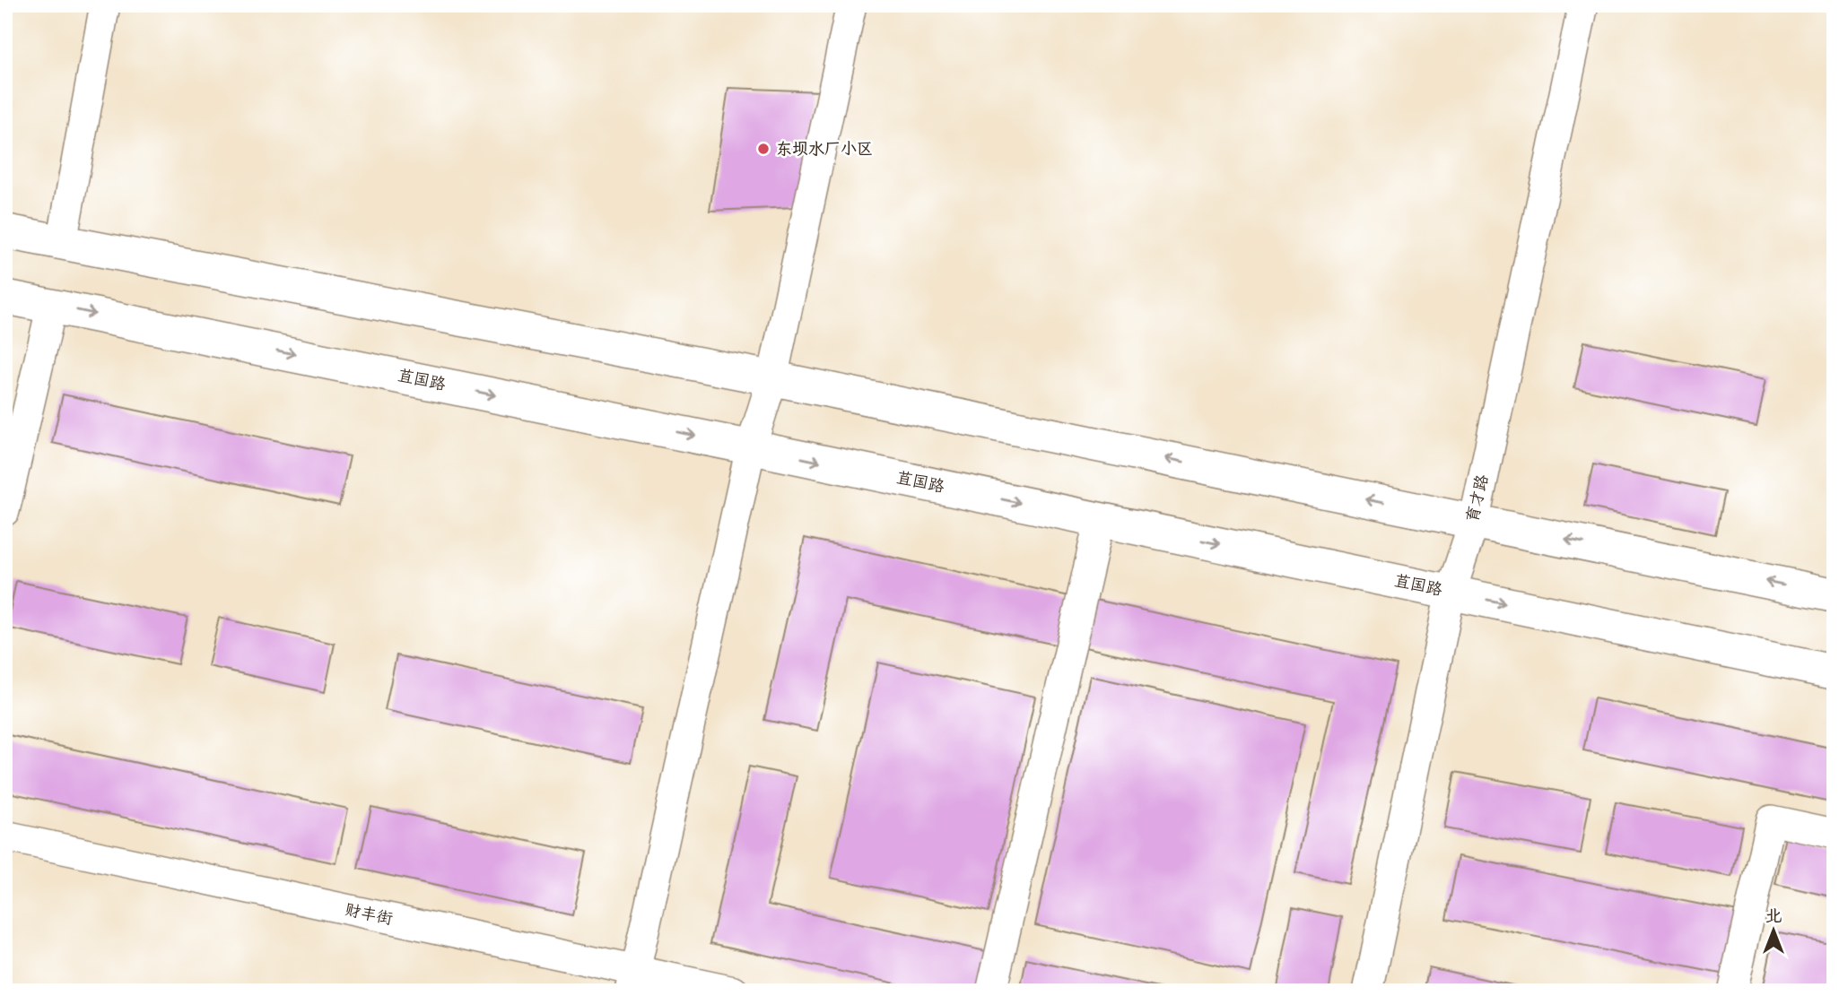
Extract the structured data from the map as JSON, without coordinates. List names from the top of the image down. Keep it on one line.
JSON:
{"streets":{"main road":["苴国路"],"street":["育才路","财丰街"]},"crossings":[["苴国路","育才路"]],"places":["东坝水厂小区"],"north":"top"}
